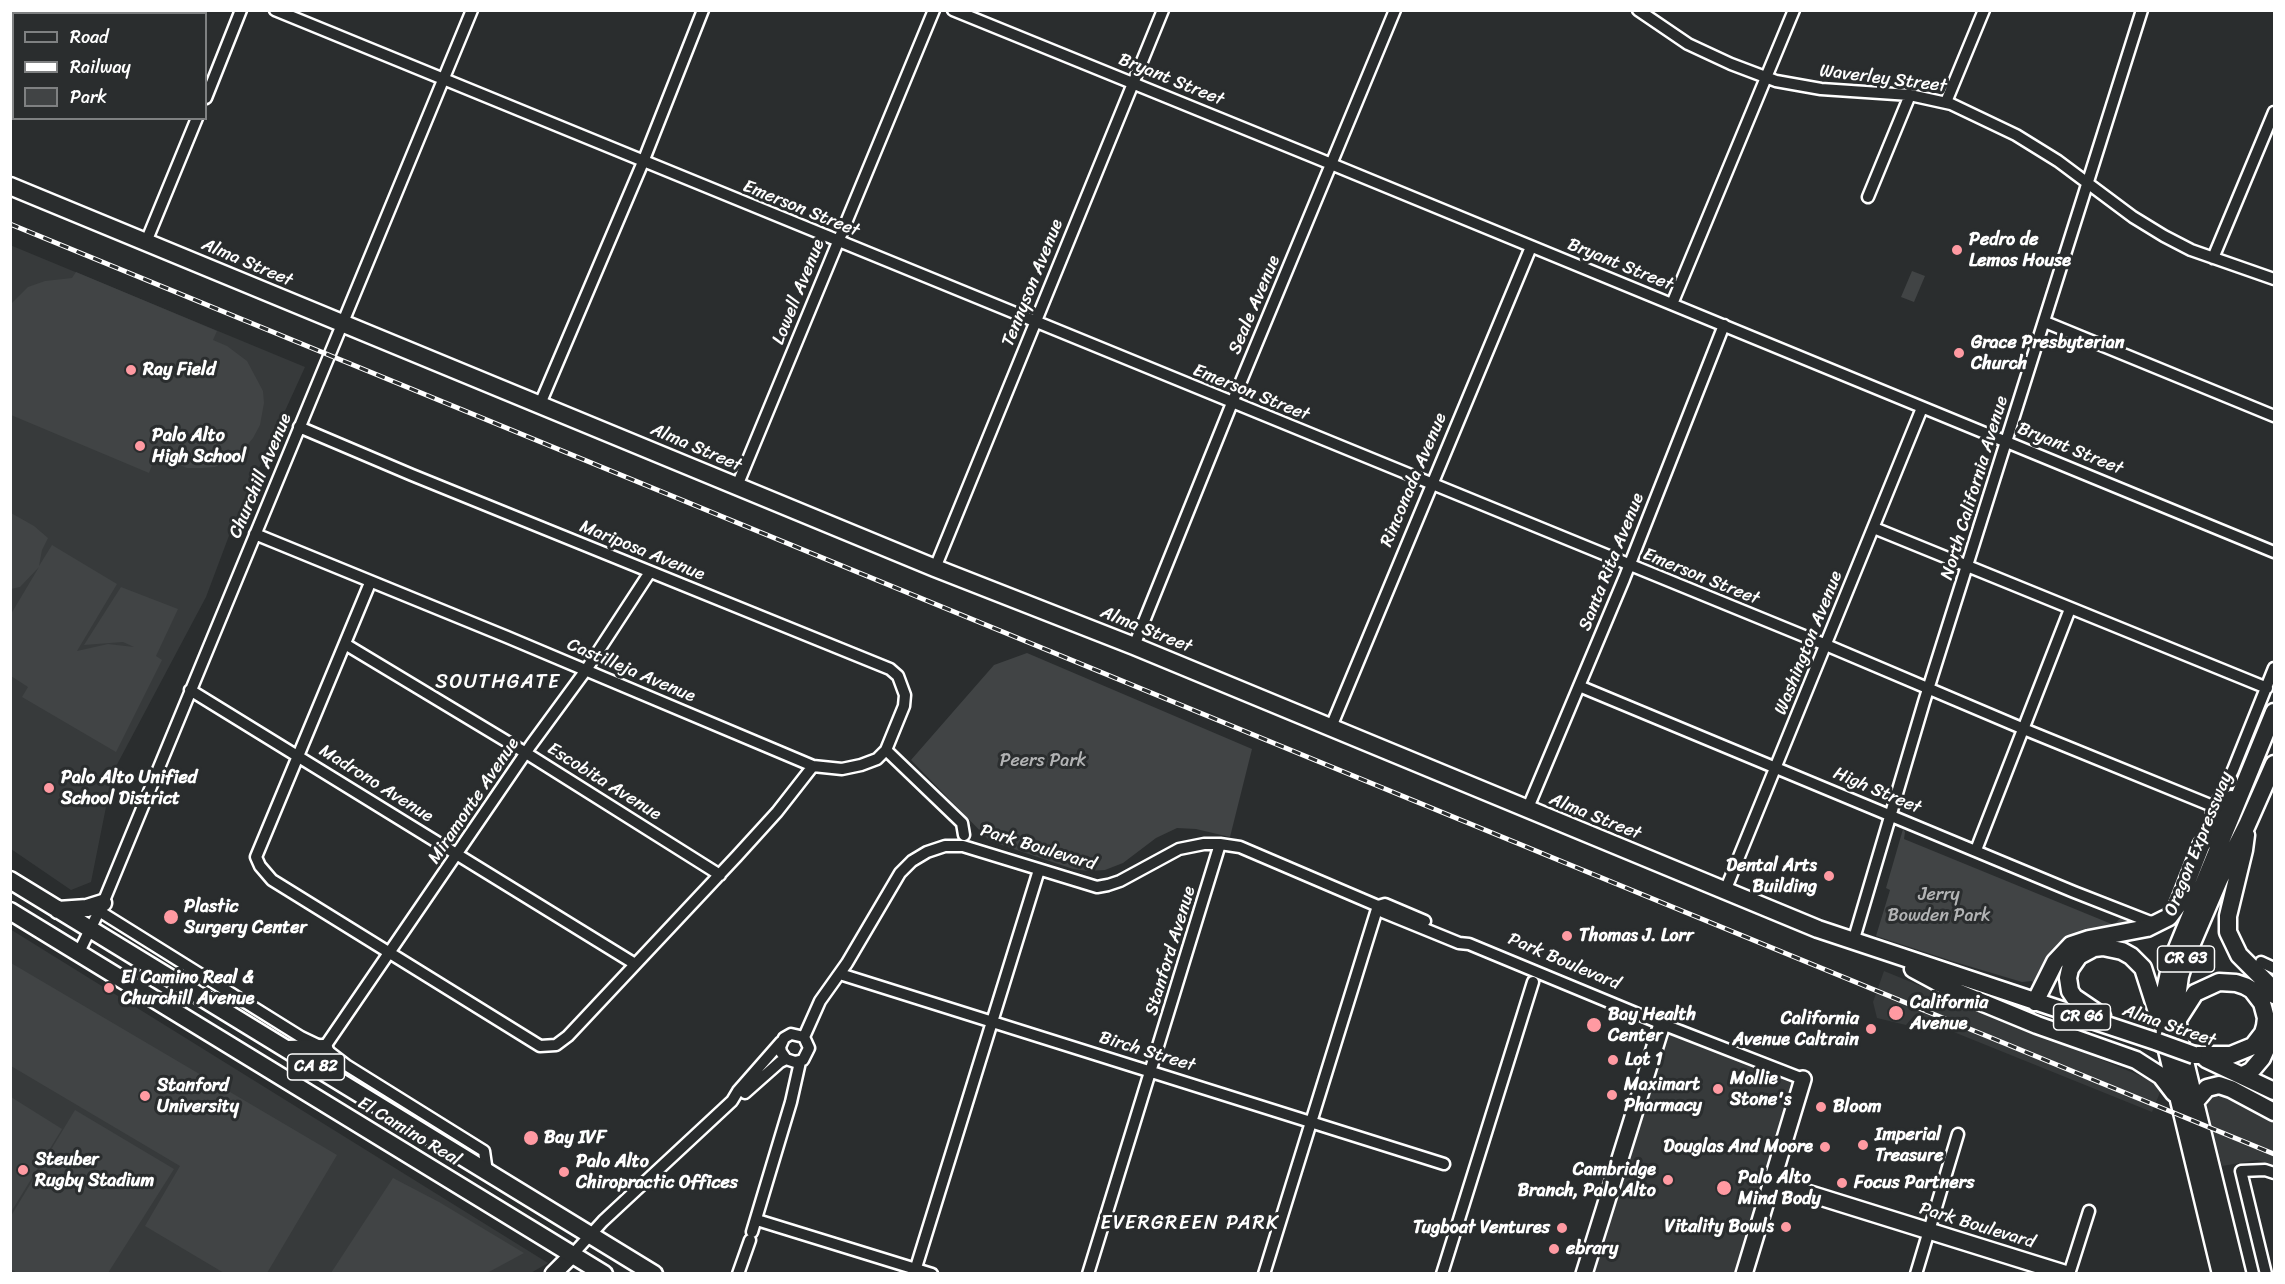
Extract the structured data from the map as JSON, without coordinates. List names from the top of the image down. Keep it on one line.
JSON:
{"streets":{"main road":["Alma Street","Oregon Expressway","CR G3","CR G6","CA 82","El Camino Real"],"street":["Waverley Street","Bryant Street","Emerson Street","Tennyson Avenue","Lowell Avenue","Seale Avenue","Churchill Avenue","Rinconada Avenue","North California Avenue","Mariposa Avenue","Santa Rita Avenue","Washington Avenue","Castilleja Avenue","Escobita Avenue","Madrono Avenue","High Street","Miramonte Avenue","Park Boulevard","Stanford Avenue","Birch Street"]},"crossings":[["Waverley Street","North California Avenue"],["Bryant Street","Tennyson Avenue"],["Bryant Street","Seale Avenue"],["Bryant Street","Rinconada Avenue"],["Bryant Street","North California Avenue"],["Bryant Street","Santa Rita Avenue"],["Bryant Street","Washington Avenue"],["Emerson Street","Tennyson Avenue"],["Emerson Street","Lowell Avenue"],["Emerson Street","Seale Avenue"],["Emerson Street","Churchill Avenue"],["Emerson Street","Rinconada Avenue"],["Emerson Street","North California Avenue"],["Emerson Street","Santa Rita Avenue"],["Emerson Street","Washington Avenue"],["Alma Street","Tennyson Avenue"],["Alma Street","Lowell Avenue"],["Alma Street","Seale Avenue"],["Alma Street","Churchill Avenue"],["Alma Street","Rinconada Avenue"],["Alma Street","North California Avenue"],["Alma Street","Santa Rita Avenue"],["Alma Street","Washington Avenue"],["Alma Street","Oregon Expressway"],["Churchill Avenue","Mariposa Avenue"],["Churchill Avenue","Castilleja Avenue"],["Churchill Avenue","Madrono Avenue"],["Churchill Avenue","El Camino Real"],["North California Avenue","High Street"],["Mariposa Avenue","Castilleja Avenue"],["Mariposa Avenue","Miramonte Avenue"],["Santa Rita Avenue","High Street"],["Washington Avenue","High Street"],["Castilleja Avenue","Miramonte Avenue"],["Escobita Avenue","Miramonte Avenue"],["Madrono Avenue","Miramonte Avenue"],["Park Boulevard","Stanford Avenue"],["Park Boulevard","Birch Street"],["Stanford Avenue","Birch Street"],["CA 82","El Camino Real"]],"districts":["SOUTHGATE","EVERGREEN PARK"],"parks":["Peers Park","Jerry Bowden Park"],"places":["Pedro de Lemos House","Grace Presbyterian Church","Ray Field","Palo Alto High School","Palo Alto Unified School District","Dental Arts Building","Plastic Surgery Center","Thomas J. Lorr","El Camino Real & Churchill Avenue","California Avenue","Bay Health Center","California Avenue Caltrain","Lot 1","Mollie Stone's","Maximart Pharmacy","Stanford University","Bloom","Bay IVF","Imperial Treasure","Douglas And Moore","Steuber Rugby Stadium","Palo Alto Chiropractic Offices","Cambridge Branch, Palo Alto","Focus Partners","Palo Alto Mind Body","Vitality Bowls","Tugboat Ventures","ebrary"],"legend":["Road","Railway","Park"]}
